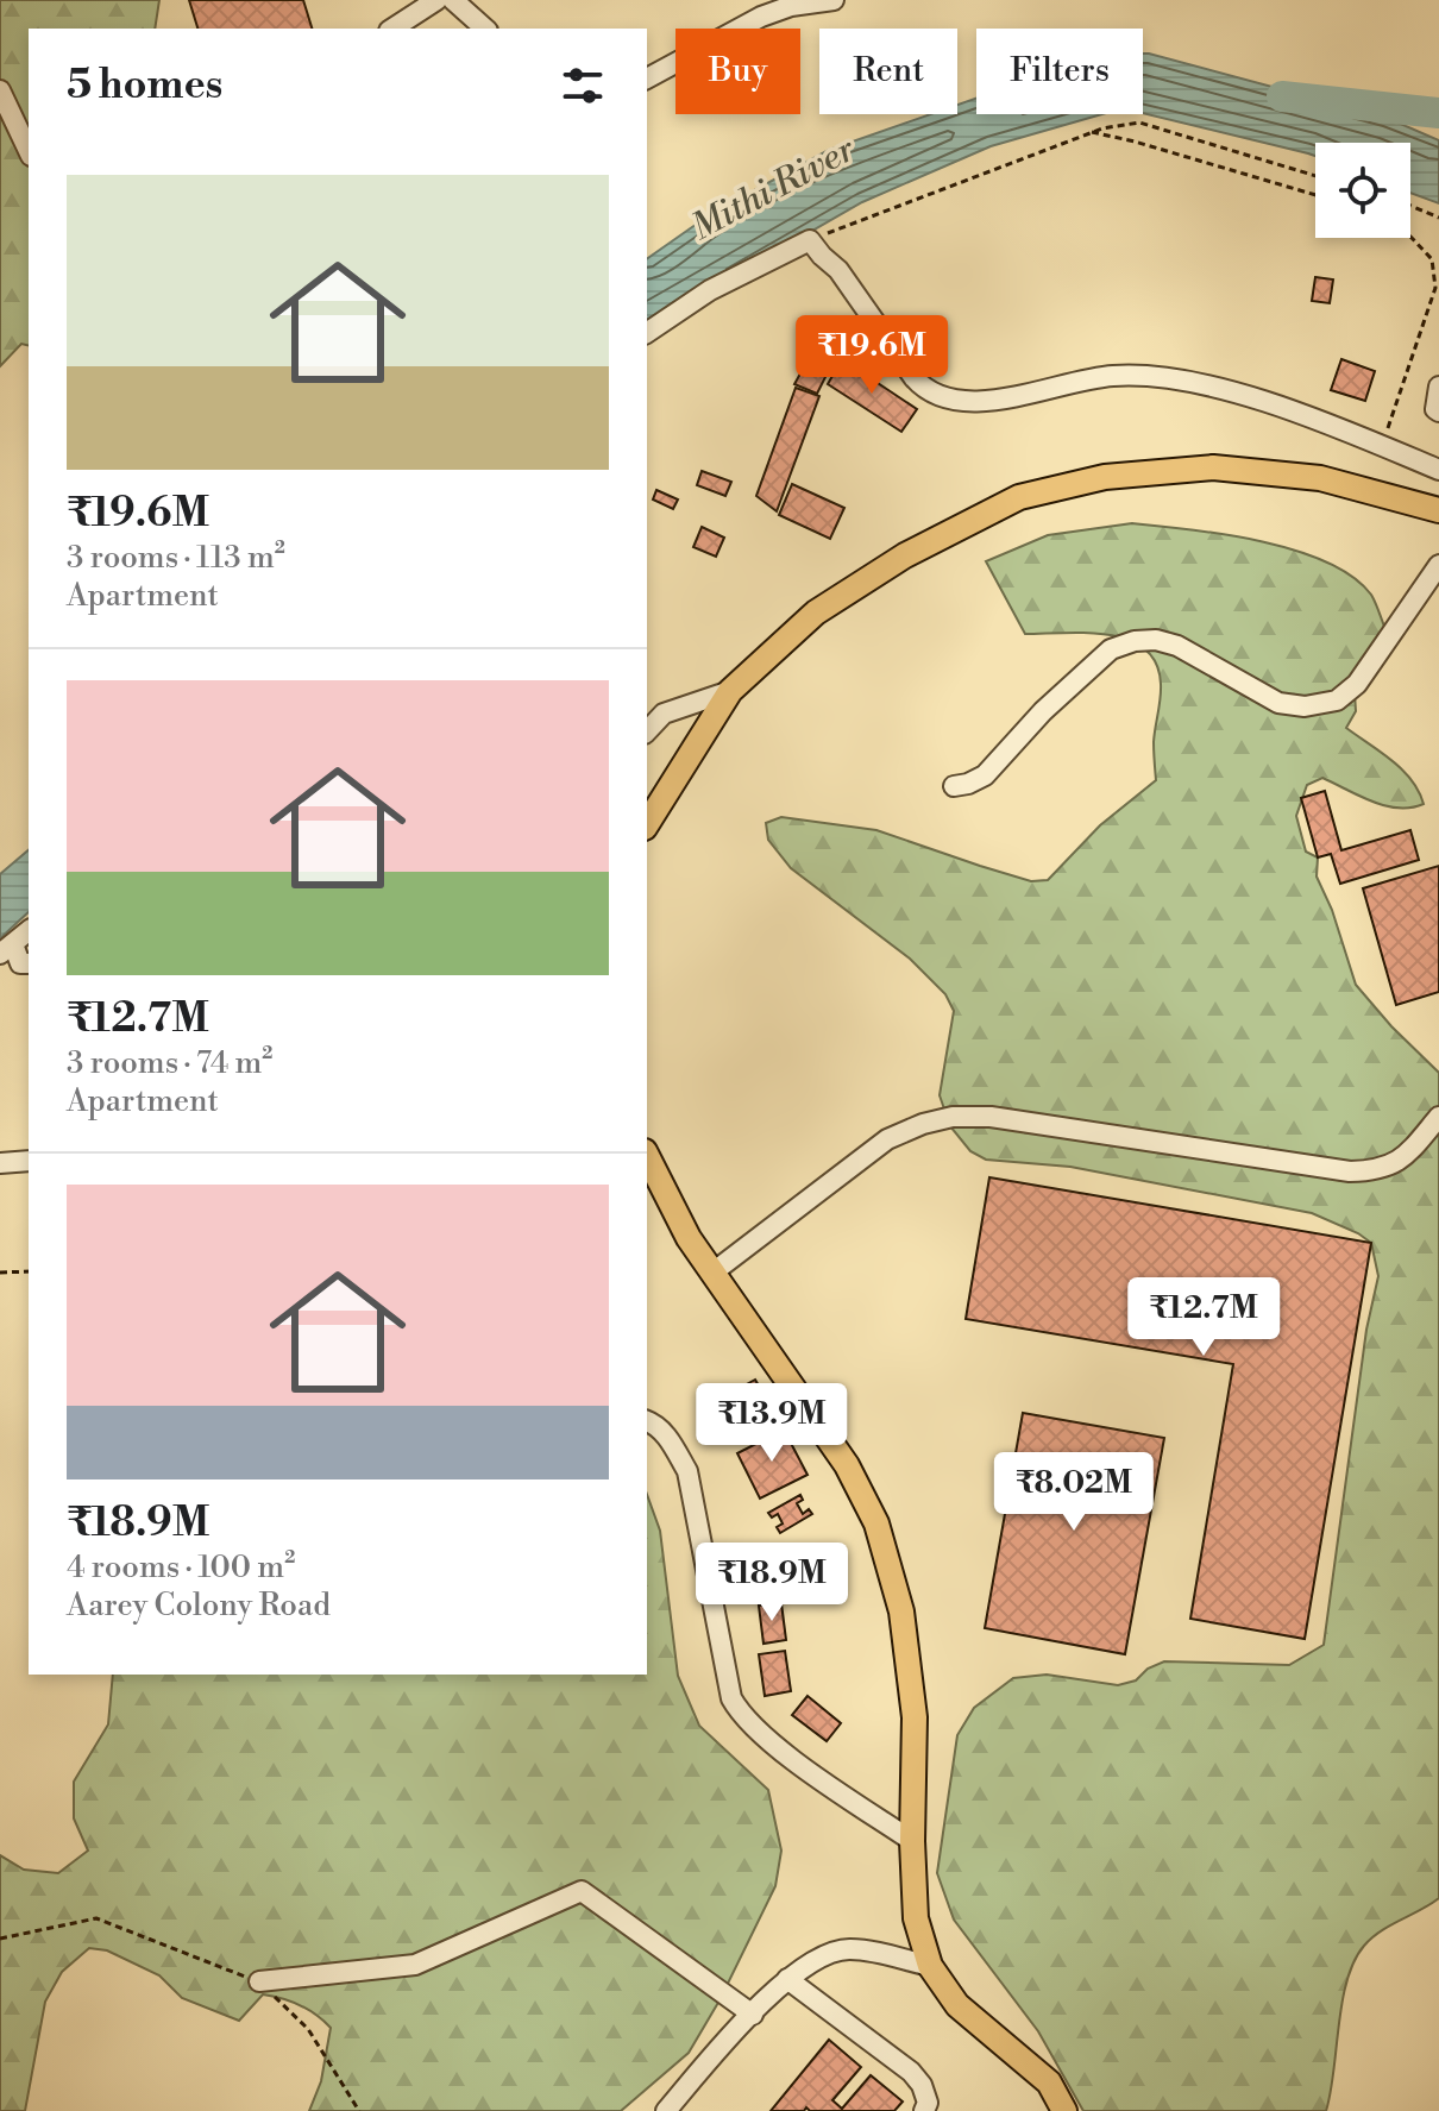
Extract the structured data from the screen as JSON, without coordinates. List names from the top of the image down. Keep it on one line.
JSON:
{"water":["Mithi River"],"page":{"chip":["Buy","Rent","Filters"],"heading":"5 homes","list":[{"name":"₹19.6M","note":"3 rooms · 113 m² · Apartment"},{"name":"₹12.7M","note":"3 rooms · 74 m² · Apartment"},{"name":"₹18.9M","note":"4 rooms · 100 m² · Aarey Colony Road"}],"price":["₹19.6M","₹12.7M","₹13.9M","₹8.02M","₹18.9M"]}}
